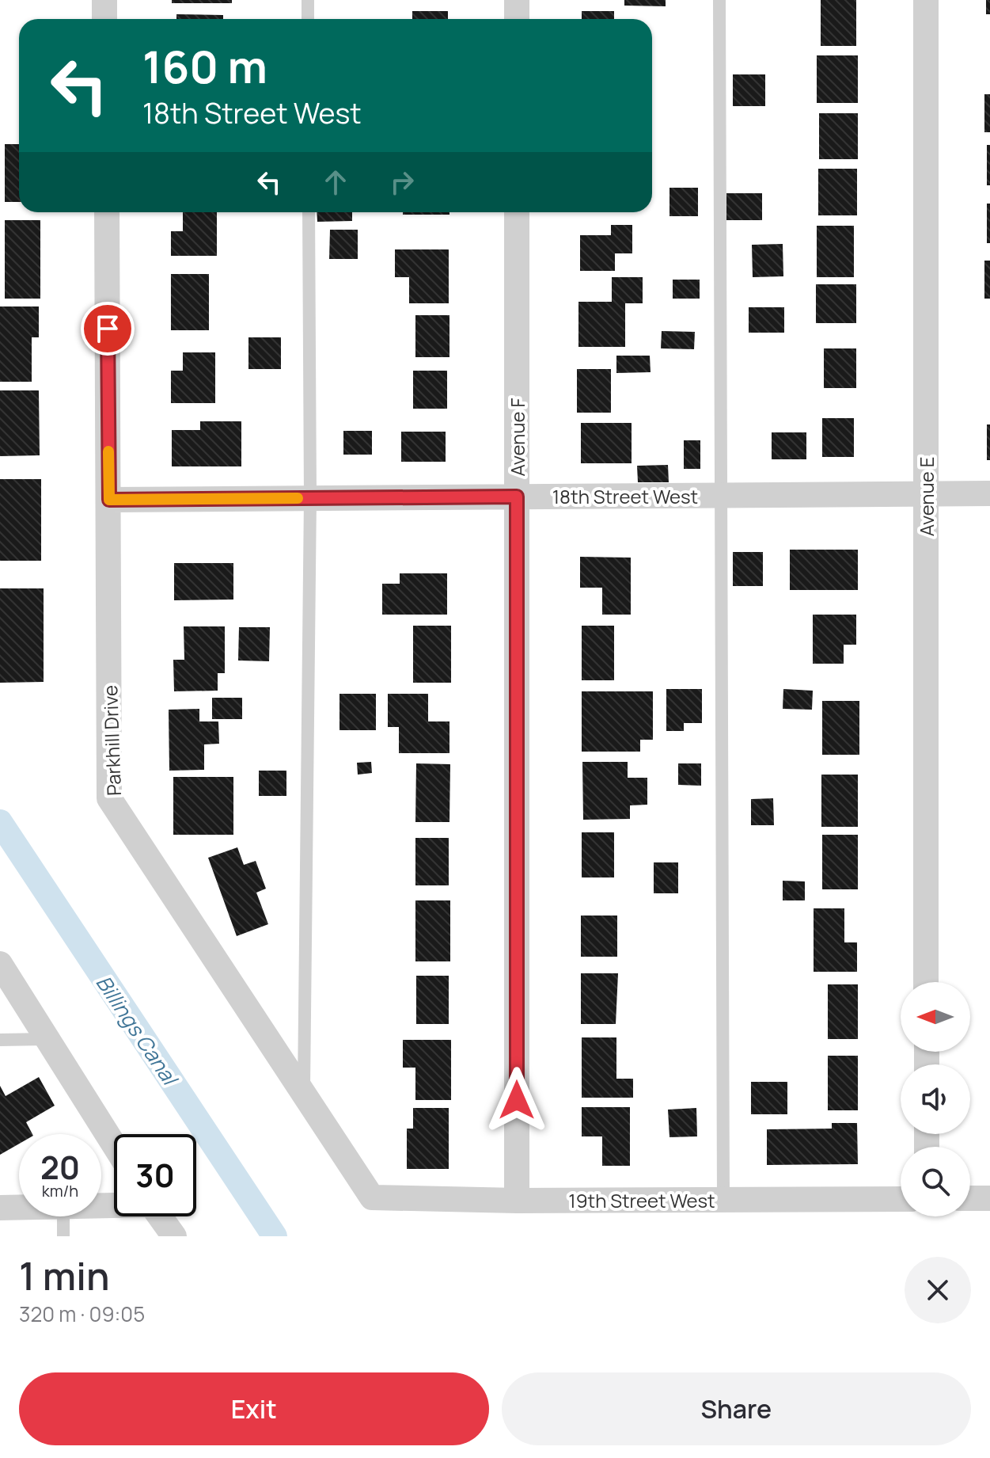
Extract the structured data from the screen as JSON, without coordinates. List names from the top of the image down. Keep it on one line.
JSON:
{"streets":{"street":["Avenue F","18th Street West","Avenue E","Parkhill Drive","19th Street West"]},"crossings":[["Avenue F","18th Street West"],["Avenue F","19th Street West"],["18th Street West","Avenue E"],["18th Street West","Parkhill Drive"],["Parkhill Drive","19th Street West"]],"water":["Billings Canal"],"north":"left","page":{"turn":["160 m","18th Street West"],"speed":"20 km/h","limit":"30","heading":["1 min","320 m · 09:05"],"buttons":["Exit","Share"]}}
